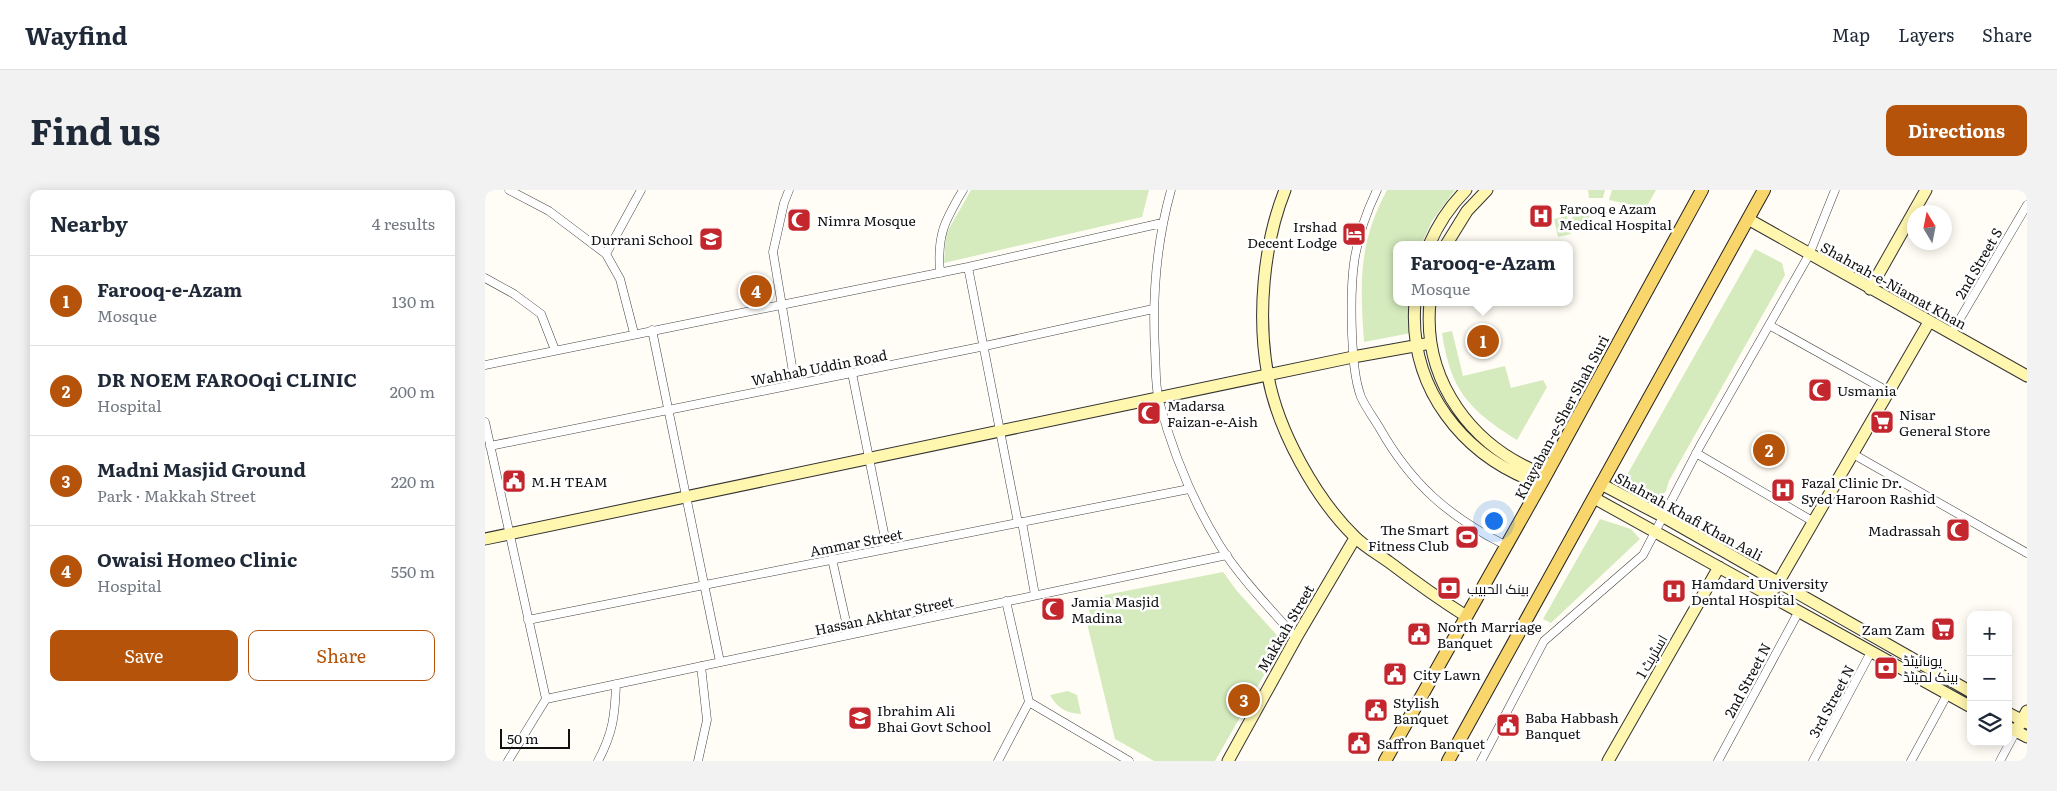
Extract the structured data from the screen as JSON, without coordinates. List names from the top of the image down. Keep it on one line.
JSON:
{"streets":{"main road":["Khayaban-e-Sher Shah Suri"],"street":["2nd Street S","Shahrah-e-Niamat Khan","Wahhab Uddin Road","Shahrah Khafi Khan Aali","Ammar Street","Hassan Akhtar Street","Makkah Street","اسٹریٹ 1","2nd Street N","3rd Street N"]},"crossings":[["2nd Street S","Shahrah-e-Niamat Khan"]],"places":{"hospital":["Farooq e Azam Medical Hospital","Fazal Clinic Dr. Syed Haroon Rashid","Hamdard University Dental Hospital"],"mosque":["Nimra Mosque","Usmania","Madarsa Faizan-e-Aish","Madrassah","Jamia Masjid Madina"],"hotel":["Irshad Decent Lodge"],"school or university":["Durrani School","Ibrahim Ali Bhai Govt School"],"supermarket":["Nisar General Store","Zam Zam"],"public building":["M.H TEAM","North Marriage Banquet","City Lawn","Stylish Banquet","Baba Habbash Banquet","Saffron Banquet"],"sports":["The Smart Fitness Club"],"bank":["بينک الحبيب","یونائیٹڈ بینک لمیٹڈ"]},"scale_bar":"50 m","north":"top","page":{"header":"Wayfind","nav":["Map","Layers","Share"],"title":"Find us","buttons":["Directions",["Save","Share"]],"heading":["Nearby","4 results"],"popup":["Farooq-e-Azam","Mosque"],"list":[{"mark":"1","name":"Farooq-e-Azam","note":"Mosque","value":"130 m"},{"mark":"2","name":"DR NOEM FAROOqi CLINIC","note":"Hospital","value":"200 m"},{"mark":"3","name":"Madni Masjid Ground","note":"Park · Makkah Street","value":"220 m"},{"mark":"4","name":"Owaisi Homeo Clinic","note":"Hospital","value":"550 m"}],"pins":["4","1","2","3"],"map_buttons":["+","−"],"scale":"50 m"}}
